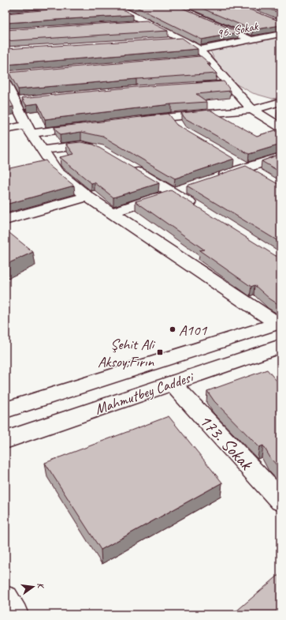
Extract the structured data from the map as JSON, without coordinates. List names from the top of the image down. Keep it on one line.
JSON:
{"streets":{"street":["96. Sokak","Mahmutbey Caddesi","173. Sokak"]},"crossings":[["Mahmutbey Caddesi","173. Sokak"]],"places":{"other":["A101"],"transit":["Şehit Ali Aksoy;Fırın"]},"north":"right"}
